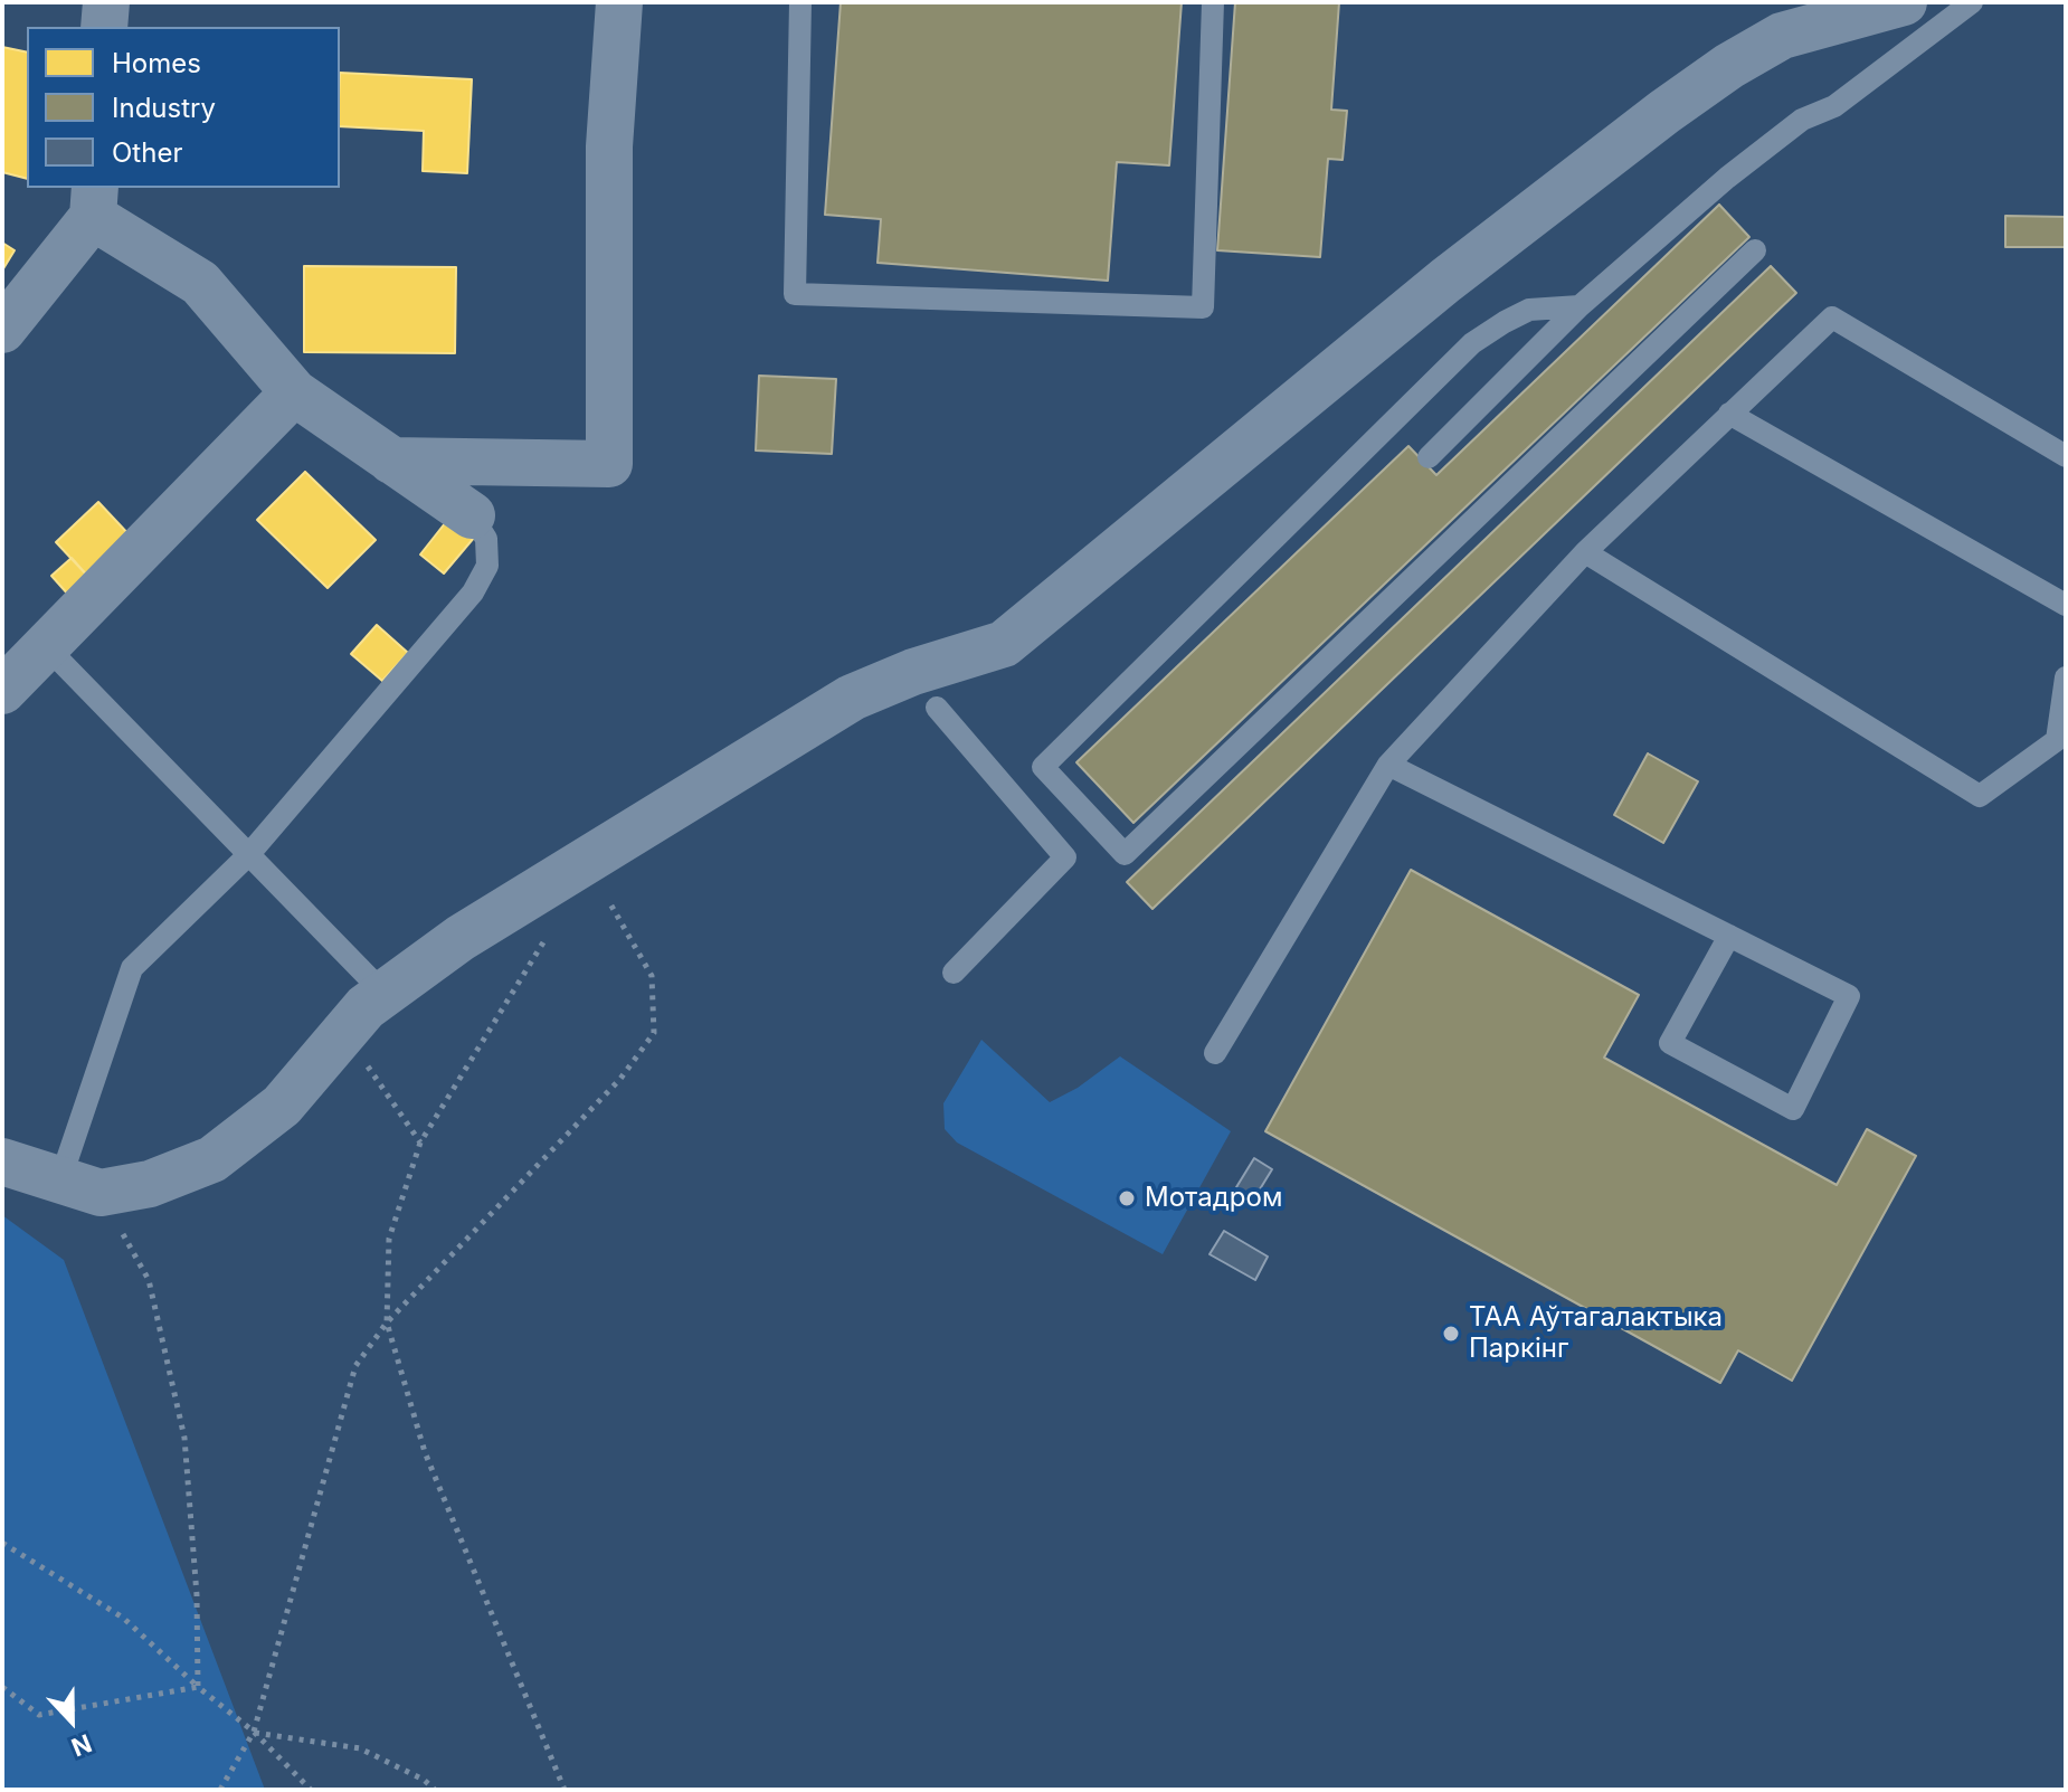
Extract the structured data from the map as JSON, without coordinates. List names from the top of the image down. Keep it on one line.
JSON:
{"places":["Мотадром","ТАА Аўтагалактыка Паркінг"],"legend":["Homes","Industry","Other"],"north":"bottom"}
